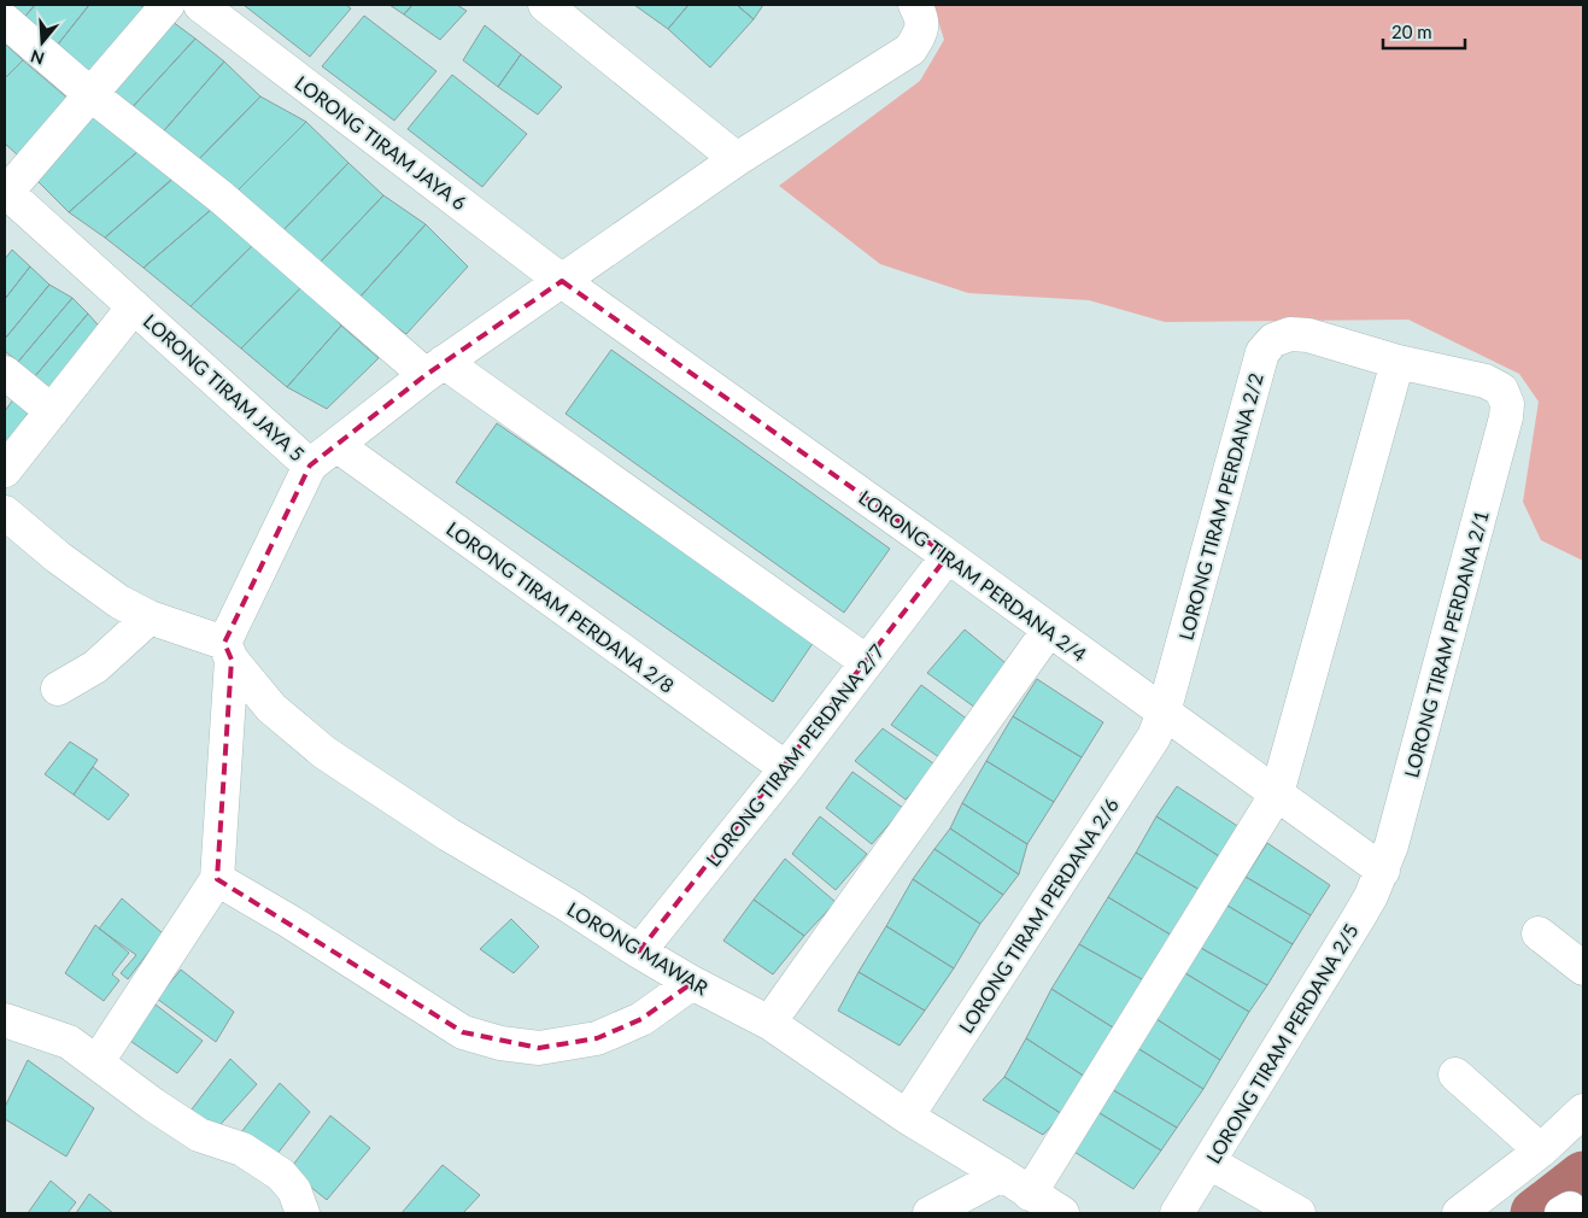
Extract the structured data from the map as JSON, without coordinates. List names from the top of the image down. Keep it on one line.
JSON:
{"streets":{"street":["LORONG TIRAM JAYA 6","LORONG TIRAM JAYA 5","LORONG TIRAM PERDANA 2/2","LORONG TIRAM PERDANA 2/4","LORONG TIRAM PERDANA 2/8","LORONG TIRAM PERDANA 2/1","LORONG TIRAM PERDANA 2/7","LORONG TIRAM PERDANA 2/6","LORONG MAWAR","LORONG TIRAM PERDANA 2/5"]},"crossings":[["LORONG TIRAM JAYA 6","LORONG TIRAM PERDANA 2/4"],["LORONG TIRAM JAYA 5","LORONG MAWAR"],["LORONG TIRAM PERDANA 2/2","LORONG TIRAM PERDANA 2/4"],["LORONG TIRAM PERDANA 2/2","LORONG TIRAM PERDANA 2/1"],["LORONG TIRAM PERDANA 2/2","LORONG TIRAM PERDANA 2/6"],["LORONG TIRAM PERDANA 2/4","LORONG TIRAM PERDANA 2/1"],["LORONG TIRAM PERDANA 2/4","LORONG TIRAM PERDANA 2/7"],["LORONG TIRAM PERDANA 2/4","LORONG TIRAM PERDANA 2/6"],["LORONG TIRAM PERDANA 2/4","LORONG TIRAM PERDANA 2/5"],["LORONG TIRAM PERDANA 2/8","LORONG TIRAM PERDANA 2/7"],["LORONG TIRAM PERDANA 2/1","LORONG TIRAM PERDANA 2/5"],["LORONG TIRAM PERDANA 2/7","LORONG MAWAR"],["LORONG TIRAM PERDANA 2/6","LORONG MAWAR"]],"scale_bar":"20 m","north":"bottom"}
